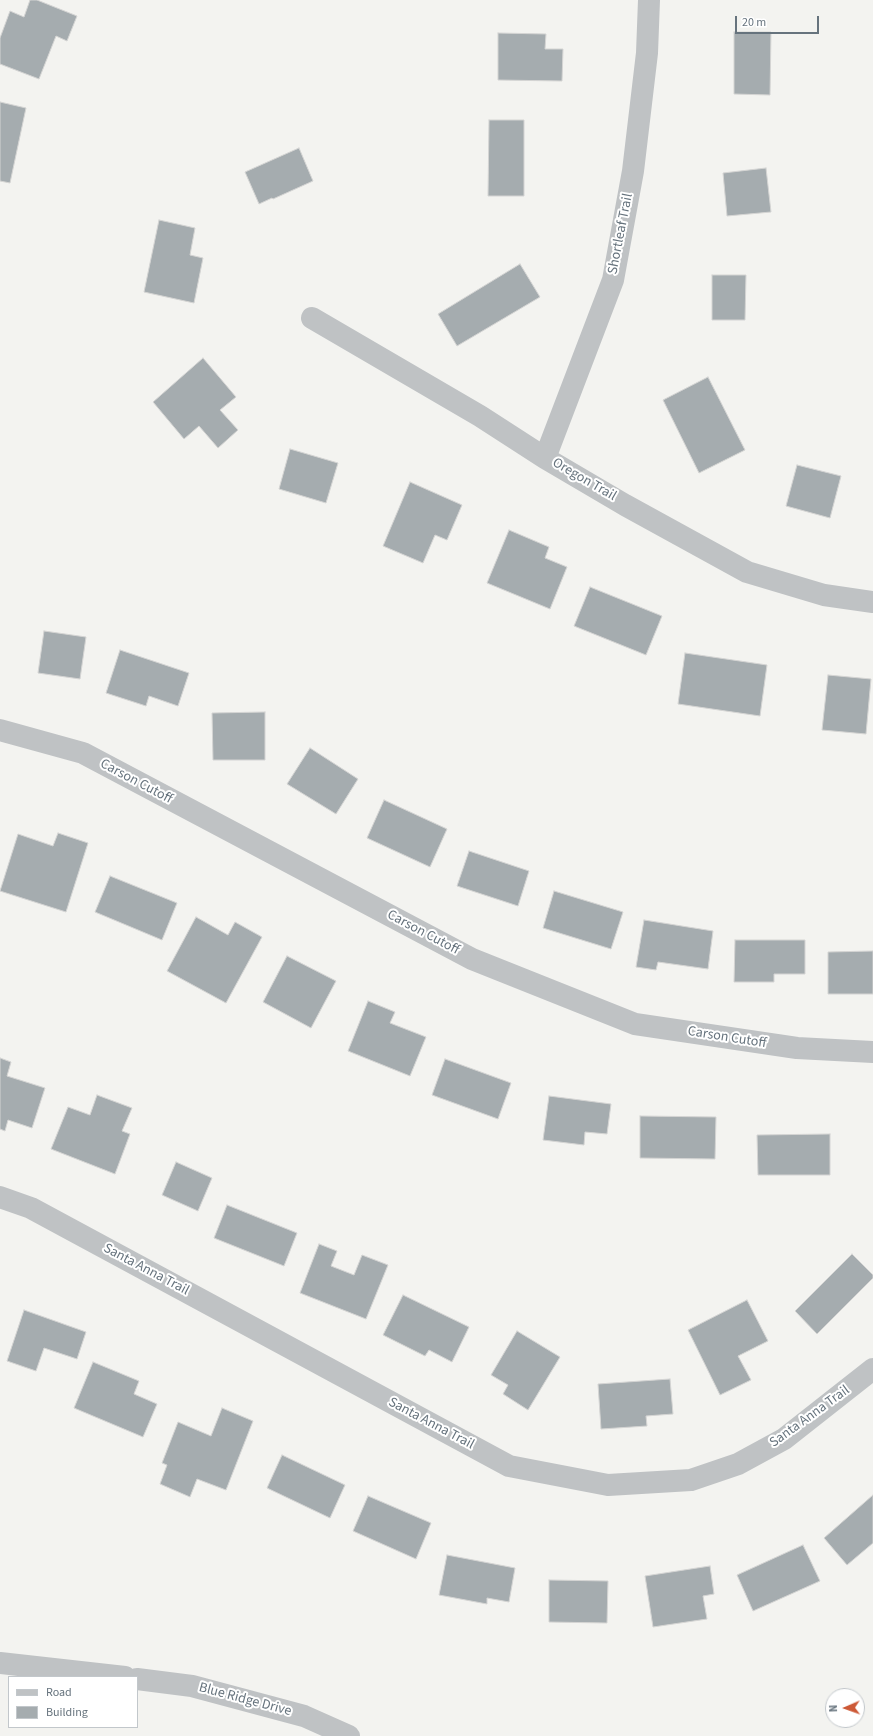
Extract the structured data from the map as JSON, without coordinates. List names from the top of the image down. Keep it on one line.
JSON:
{"streets":{"street":["Shortleaf Trail","Oregon Trail","Carson Cutoff","Santa Anna Trail","Blue Ridge Drive"]},"crossings":[["Shortleaf Trail","Oregon Trail"]],"legend":["Road","Building"],"scale_bar":"20 m","north":"left"}
